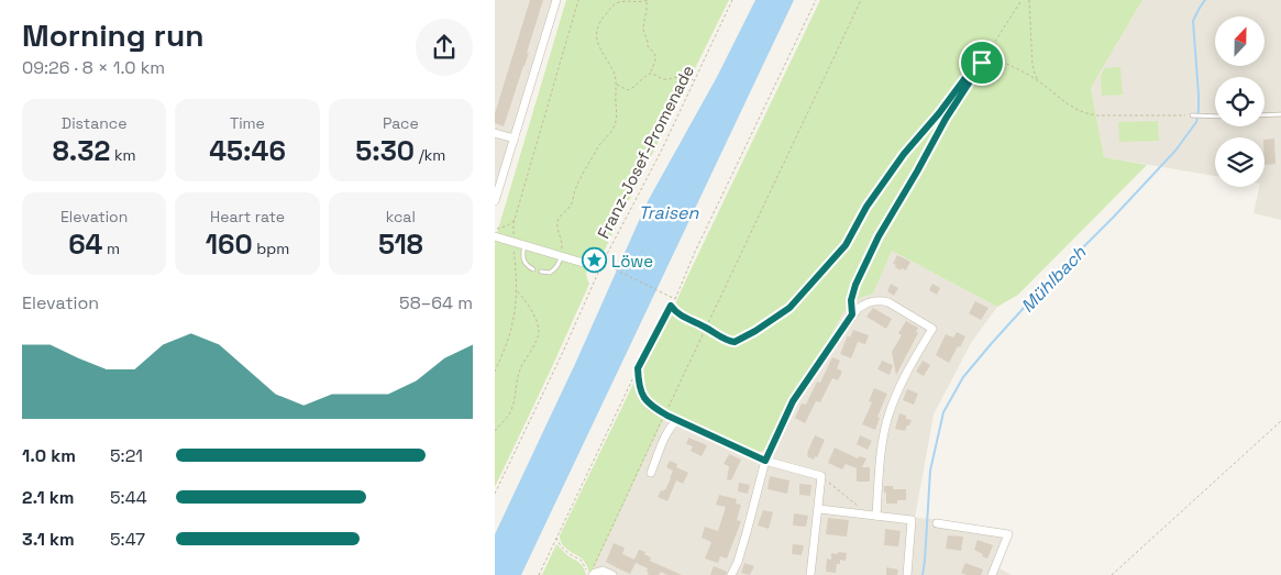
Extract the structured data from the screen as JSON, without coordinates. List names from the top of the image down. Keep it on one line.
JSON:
{"streets":{"path":["Franz-Josef-Promenade"]},"water":["Traisen","Mühlbach"],"places":{"place":["Löwe"]},"north":"top","page":{"heading":["Morning run","09:26 · 8 × 1.0 km"],"stats":[["Distance","8.32 km"],["Time","45:46"],["Pace","5:30 /km"],["Elevation","64 m"],["Heart rate","160 bpm"],["kcal","518"]],"chart":["Elevation","58–64 m"],"list":[{"name":"1.0 km","note":"5:21"},{"name":"2.1 km","note":"5:44"},{"name":"3.1 km","note":"5:47"}]}}
